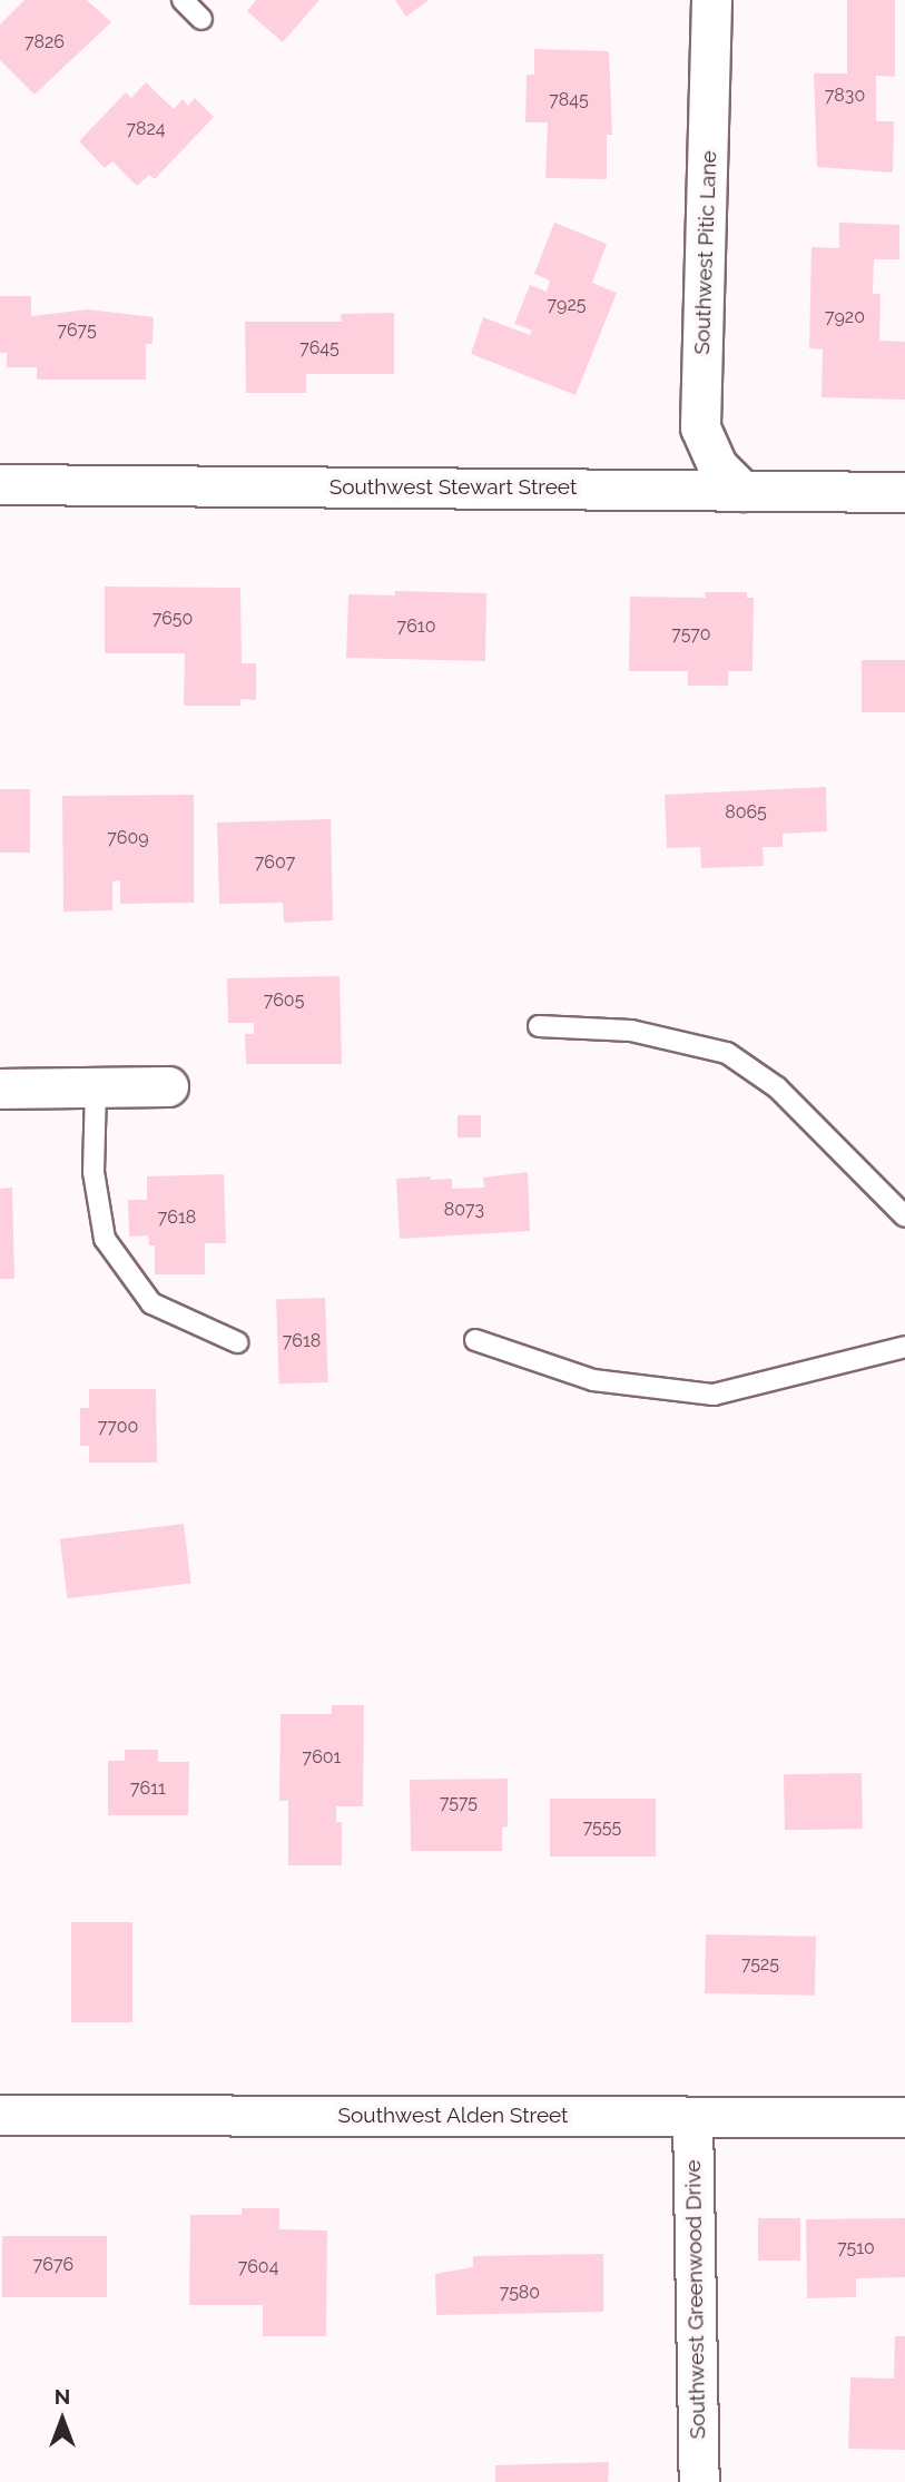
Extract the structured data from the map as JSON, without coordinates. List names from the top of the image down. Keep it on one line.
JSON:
{"streets":{"street":["Southwest Pitic Lane","Southwest Stewart Street","Southwest Alden Street","Southwest Greenwood Drive"]},"crossings":[["Southwest Pitic Lane","Southwest Stewart Street"],["Southwest Alden Street","Southwest Greenwood Drive"]],"house_numbers":["7826","7830","7845","7824","7925","7920","7675","7645","7650","7610","7570","8065","7609","7607","7605","8073","7618","7618","7700","7601","7611","7575","7555","7525","7510","7676","7604","7580"],"north":"top"}
